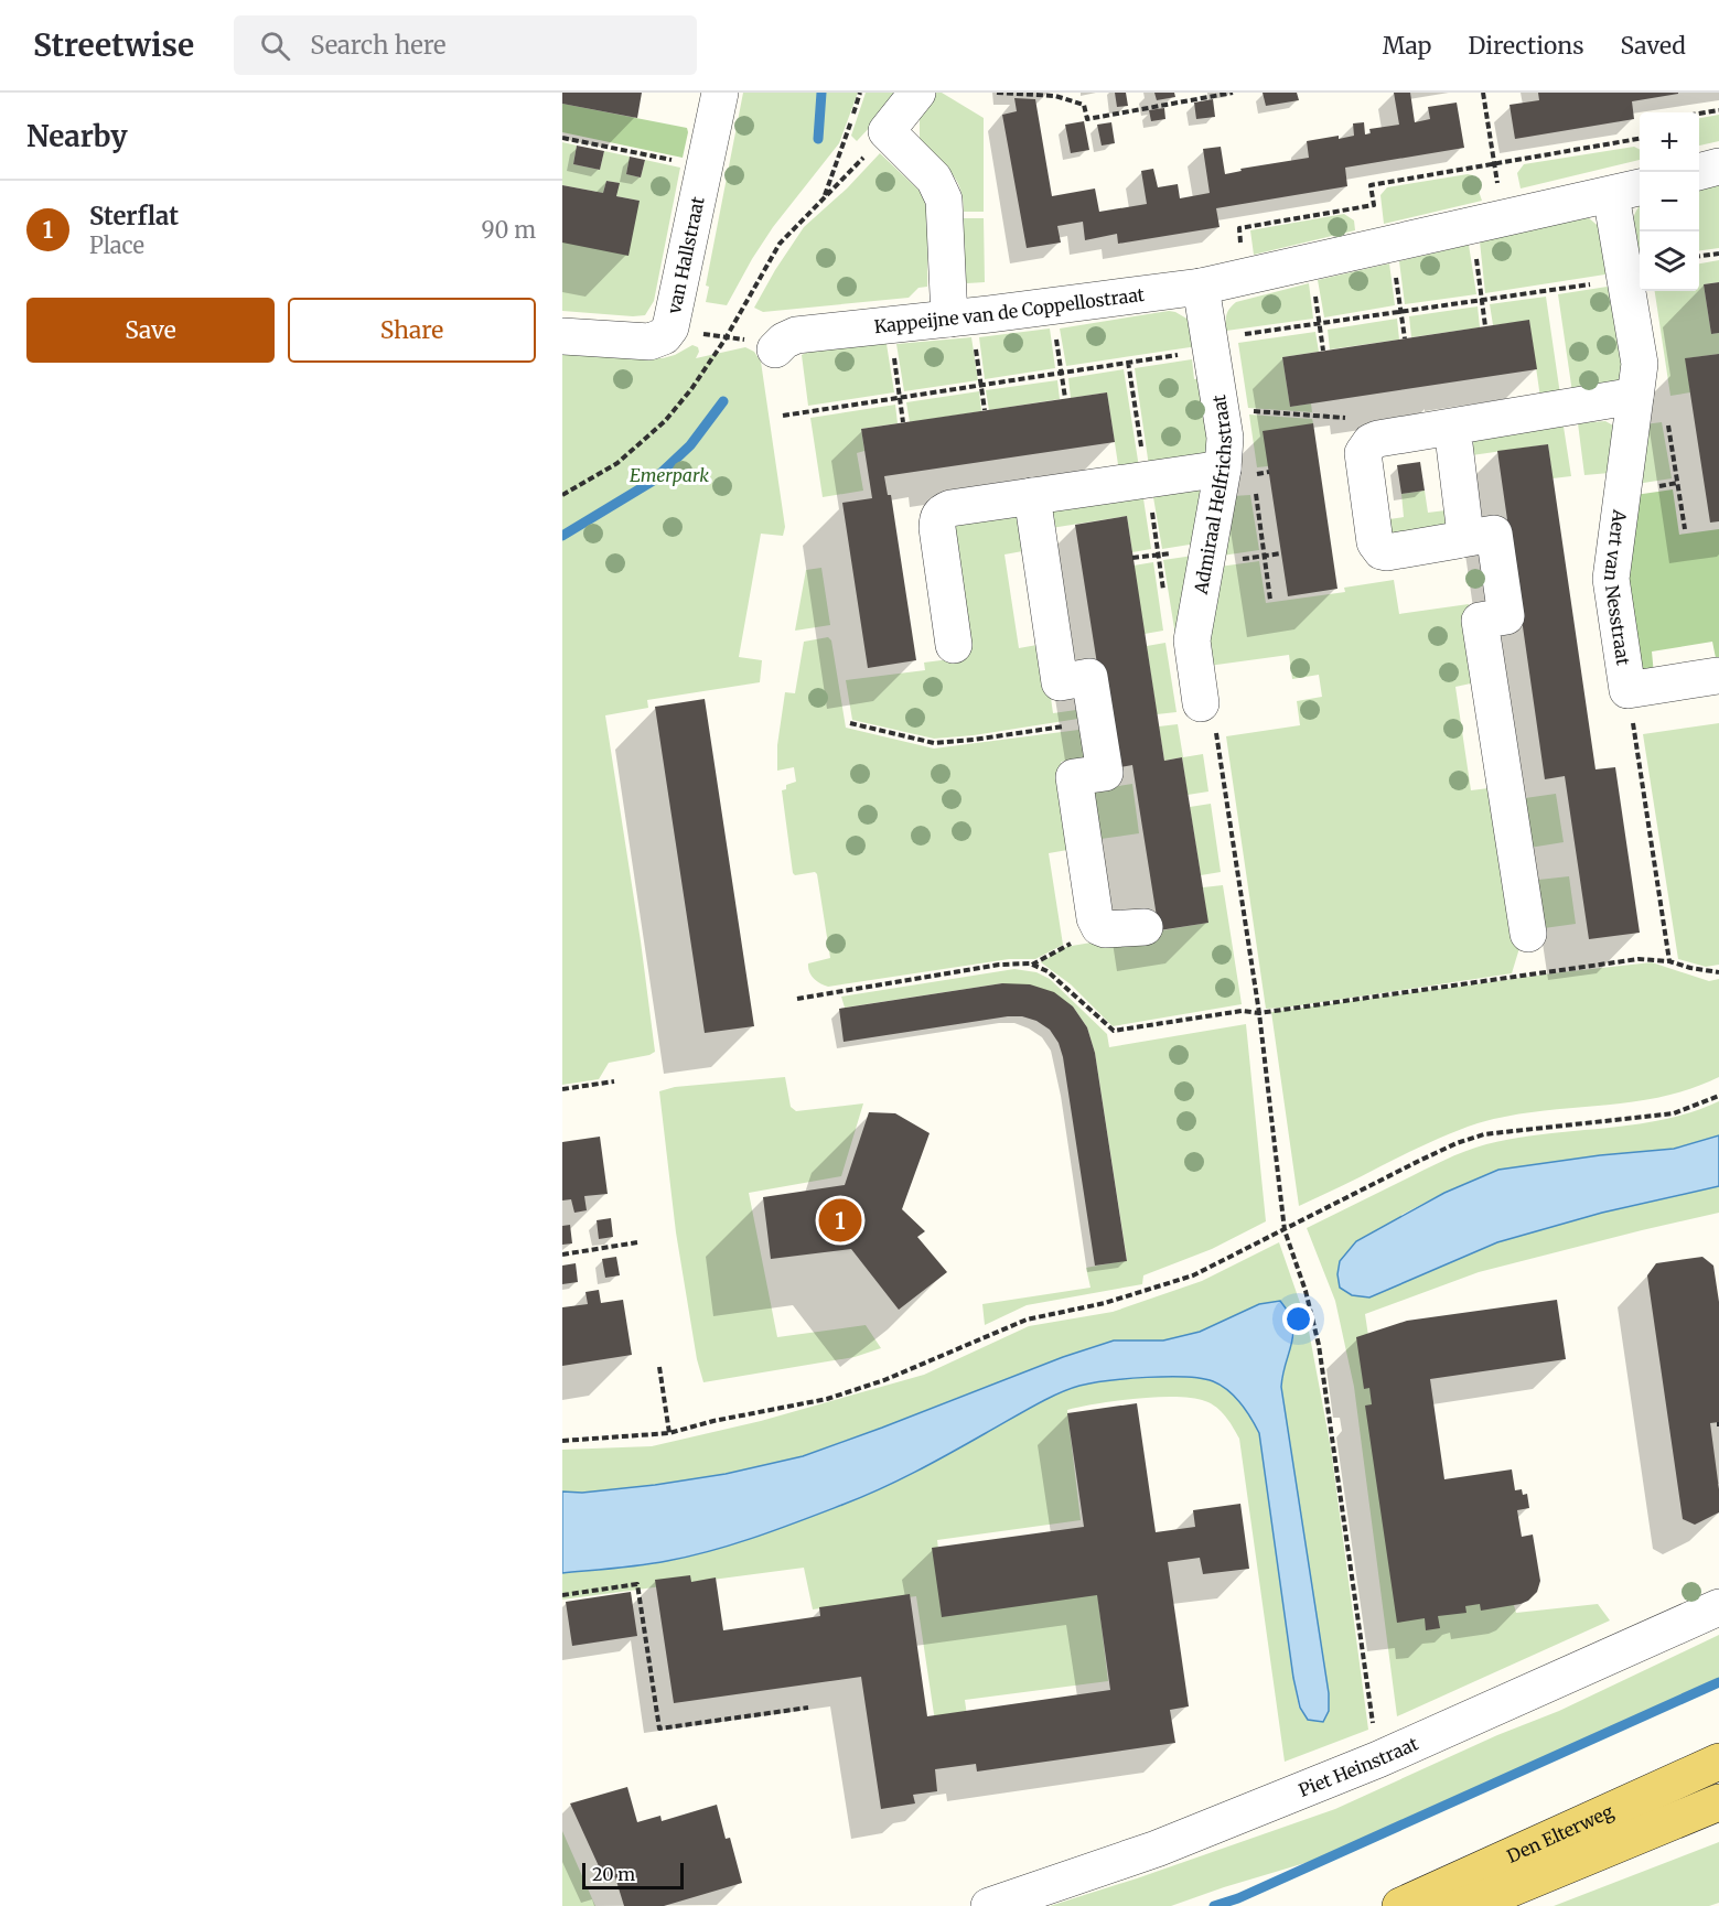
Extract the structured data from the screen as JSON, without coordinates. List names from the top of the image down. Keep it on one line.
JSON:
{"streets":{"main road":["Den Elterweg"],"street":["van Hallstraat","Kappeijne van de Coppellostraat","Admiraal Helfrichstraat","Aert van Nesstraat","Piet Heinstraat"]},"crossings":[["van Hallstraat","Kappeijne van de Coppellostraat"],["Kappeijne van de Coppellostraat","Admiraal Helfrichstraat"],["Kappeijne van de Coppellostraat","Aert van Nesstraat"]],"parks":["Emerpark"],"scale_bar":"20 m","page":{"header":"Streetwise","search":"Search here","nav":["Map","Directions","Saved"],"heading":"Nearby","map_buttons":["+","−"],"list":[{"mark":"1","name":"Sterflat","note":"Place","value":"90 m"}],"buttons":["Save","Share"],"pins":"1","scale":"20 m"}}
